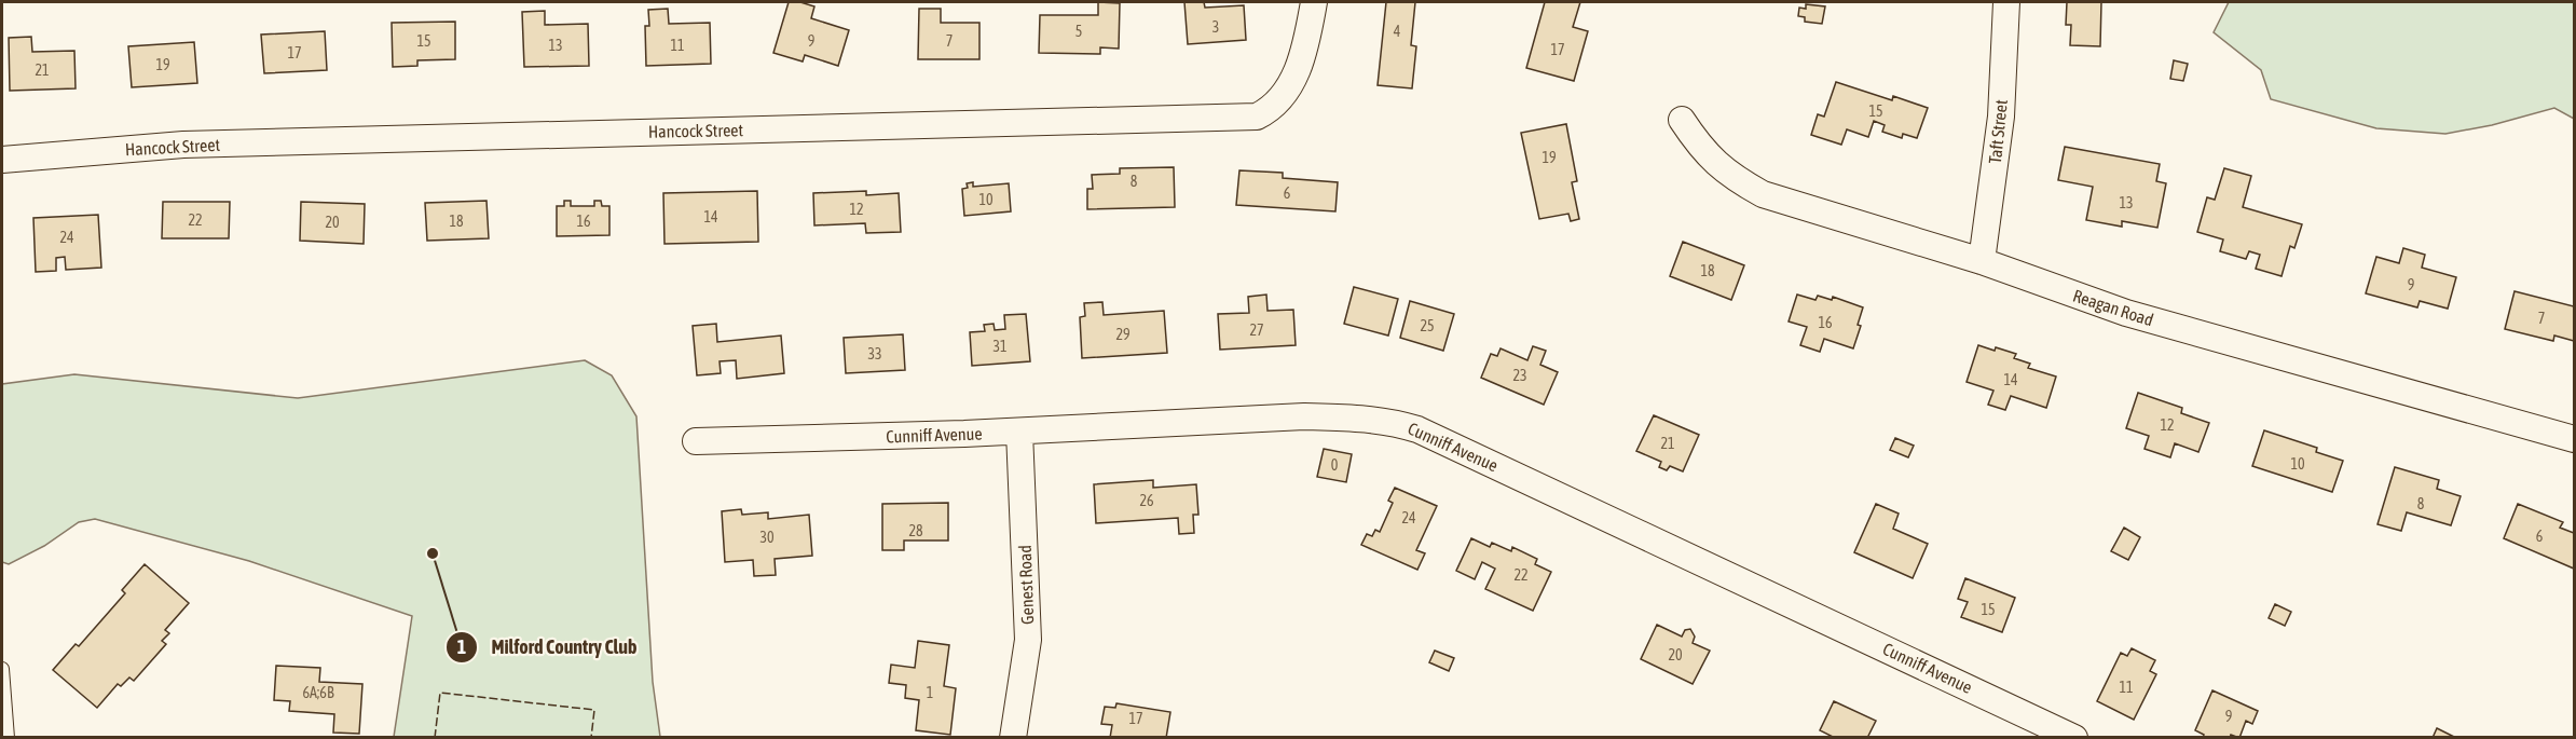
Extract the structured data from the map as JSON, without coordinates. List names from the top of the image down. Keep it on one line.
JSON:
{"streets":{"street":["Hancock Street","Taft Street","Reagan Road","Cunniff Avenue","Genest Road"]},"crossings":[["Taft Street","Reagan Road"],["Cunniff Avenue","Genest Road"]],"places":["Milford Country Club"],"house_numbers":["3","5","4","15","9","7","13","11","17","17","19","21","15","19","8","6","10","13","12","14","22","18","16","20","24","18","9","7","16","25","27","29","31","33","23","14","12","21","10","0","26","8","24","28","6","30","22","15","20","11","6A;6B","1","9","17"]}
